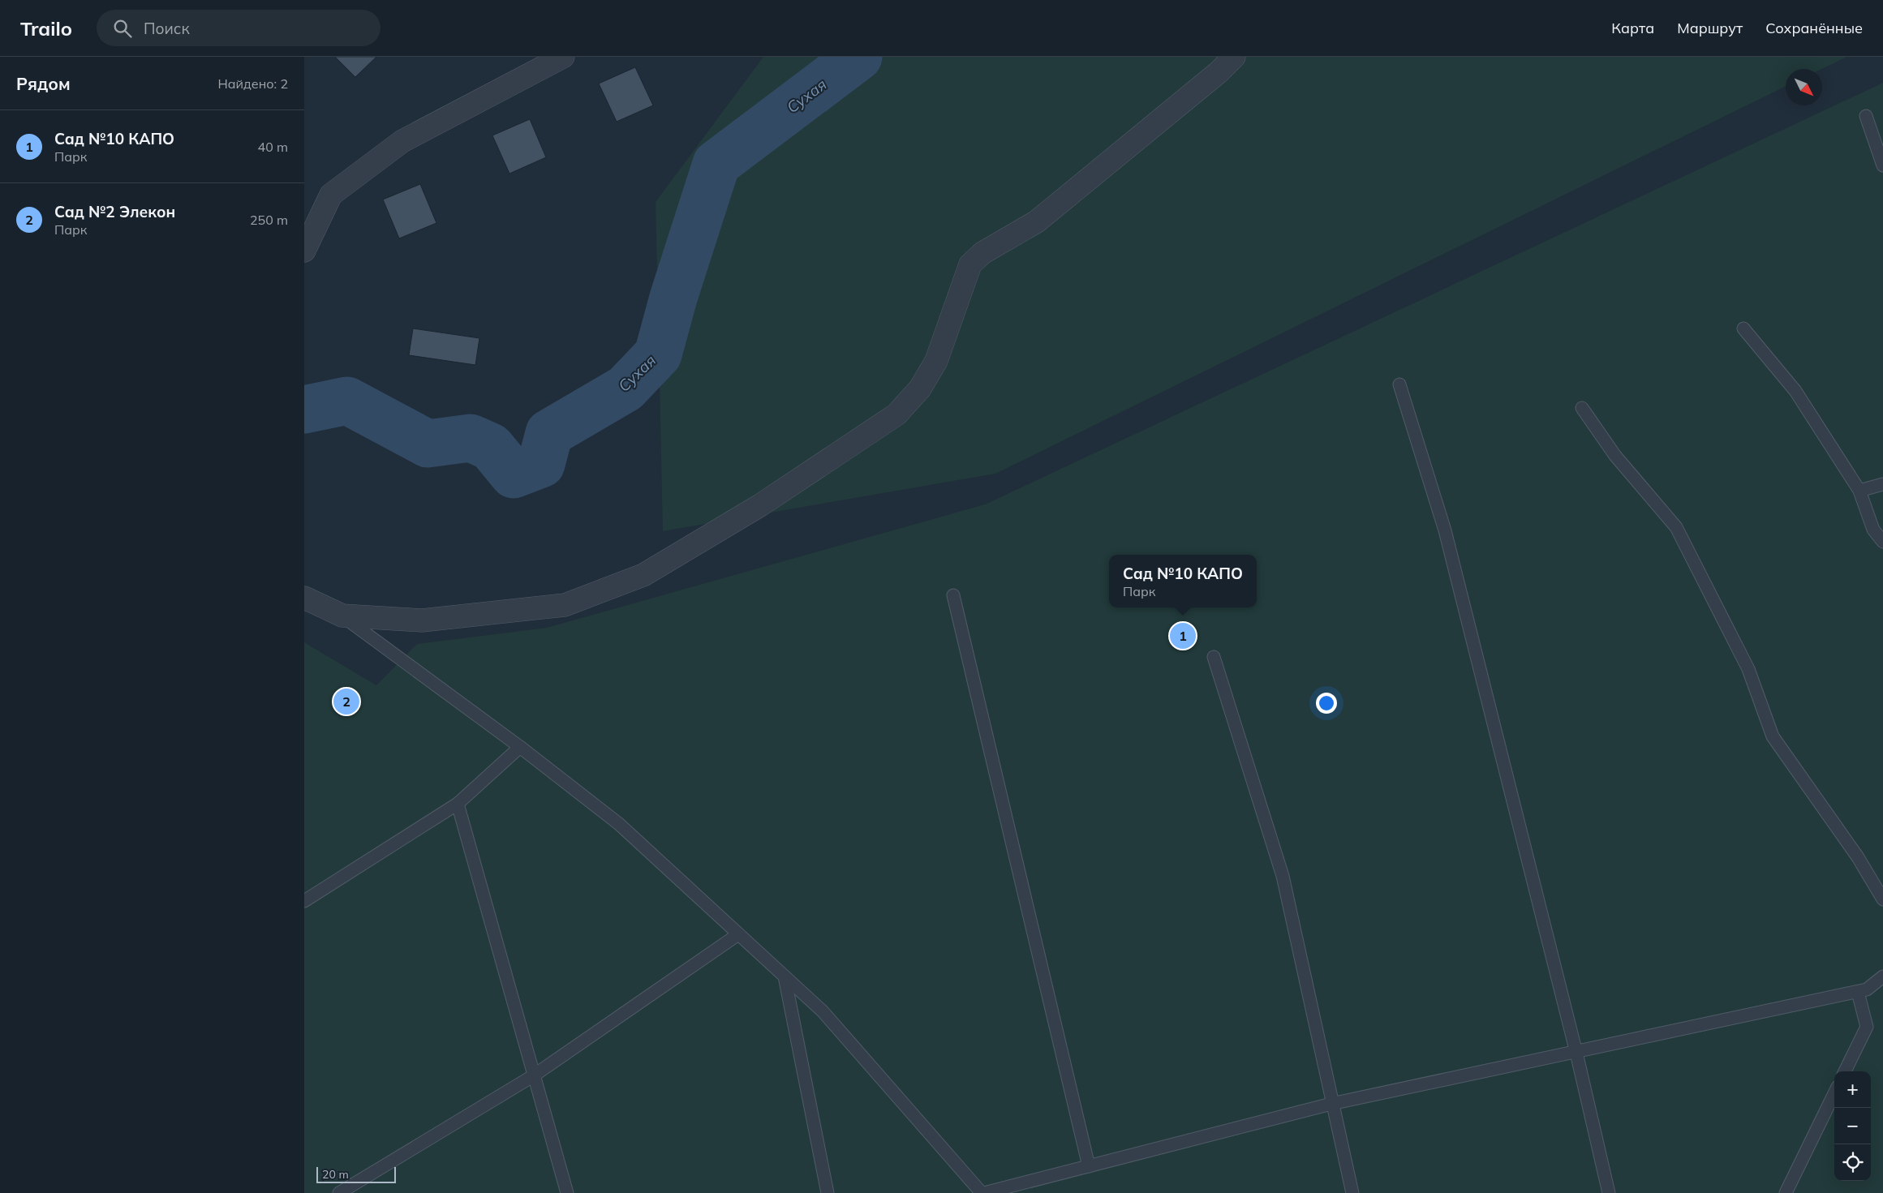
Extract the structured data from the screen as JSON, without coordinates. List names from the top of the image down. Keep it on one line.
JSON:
{"water":["Сухая"],"scale_bar":"20 m","north":"bottom right","page":{"header":"Trailo","search":"Поиск","nav":["Карта","Маршрут","Сохранённые"],"heading":["Рядом","Найдено: 2"],"list":[{"mark":"1","name":"Сад №10 КАПО","note":"Парк","value":"40 m"},{"mark":"2","name":"Сад №2 Элекон","note":"Парк","value":"250 m"}],"popup":["Сад №10 КАПО","Парк"],"pins":["1","2"],"map_buttons":["+","−"],"scale":"20 m"}}
